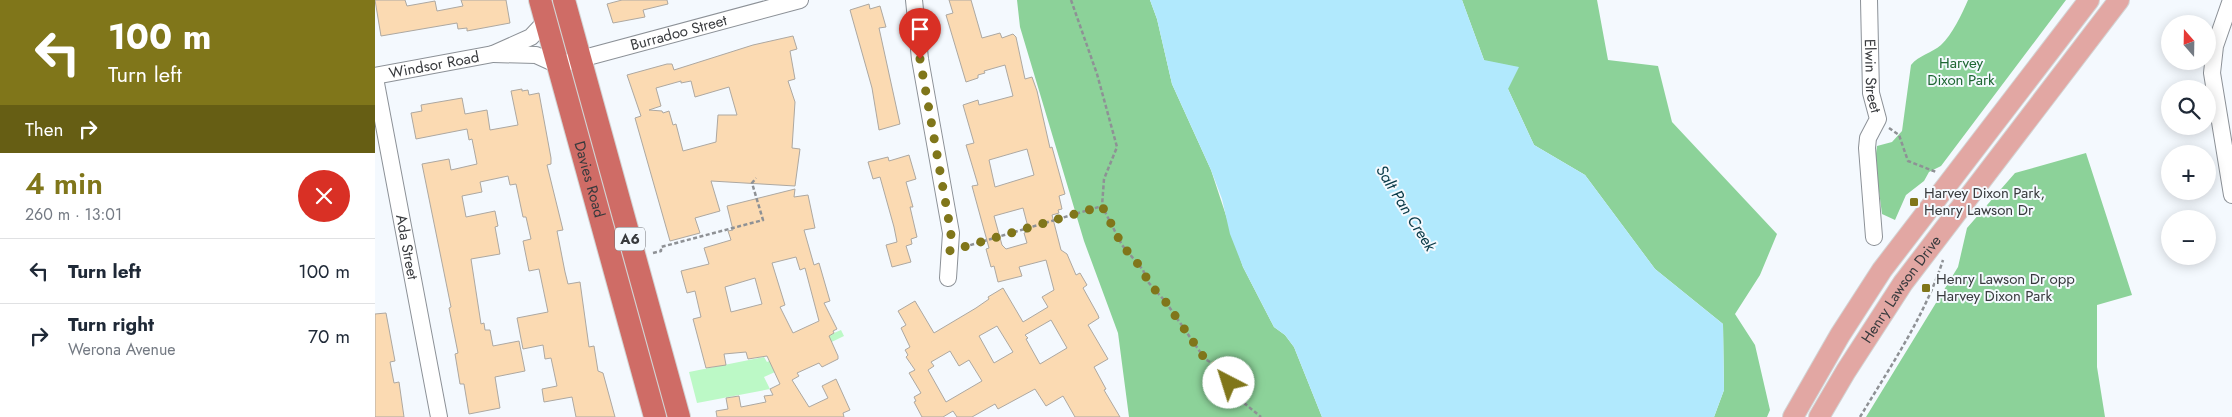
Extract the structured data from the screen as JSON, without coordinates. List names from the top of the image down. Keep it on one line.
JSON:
{"streets":{"highway":["Davies Road","A6"],"main road":["Henry Lawson Drive"],"street":["Burradoo Street","Windsor Road","Elwin Street","Ada Street"]},"crossings":[["Burradoo Street","Windsor Road"],["Burradoo Street","Davies Road"],["Windsor Road","Davies Road"],["Windsor Road","Ada Street"]],"water":["Salt Pan Creek"],"parks":["Harvey Dixon Park"],"places":{"transit":["Harvey Dixon Park, Henry Lawson Dr","Henry Lawson Dr opp Harvey Dixon Park"]},"north":"top","page":{"turn":["100 m","Turn left"],"map_buttons":["+","−"],"then":"Then","heading":["4 min","260 m · 13:01"],"list":[{"name":"Turn left","value":"100 m"},{"name":"Turn right","note":"Werona Avenue","value":"70 m"}]}}
